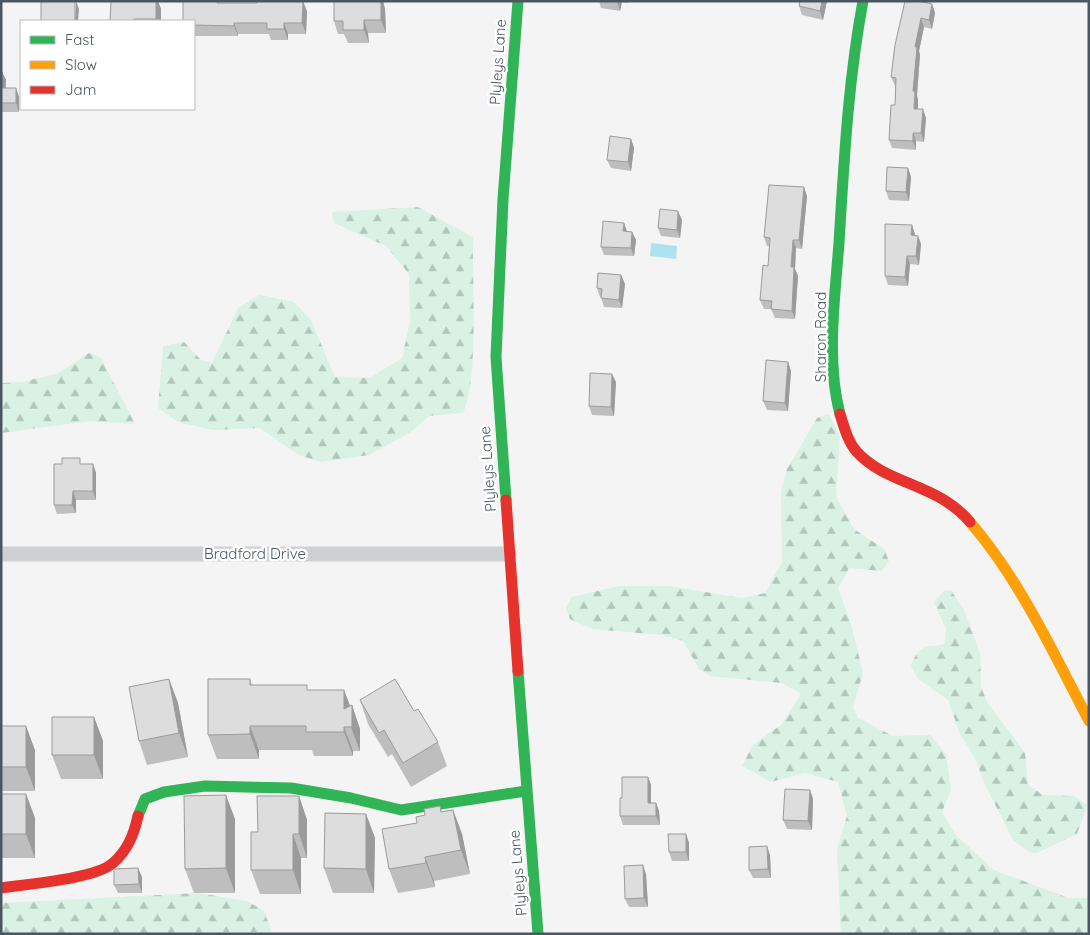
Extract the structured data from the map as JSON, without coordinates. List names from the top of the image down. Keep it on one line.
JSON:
{"streets":{"street":["Plyleys Lane","Sharon Road","Bradford Drive"]},"crossings":[["Plyleys Lane","Bradford Drive"]],"legend":["Fast","Slow","Jam"]}
